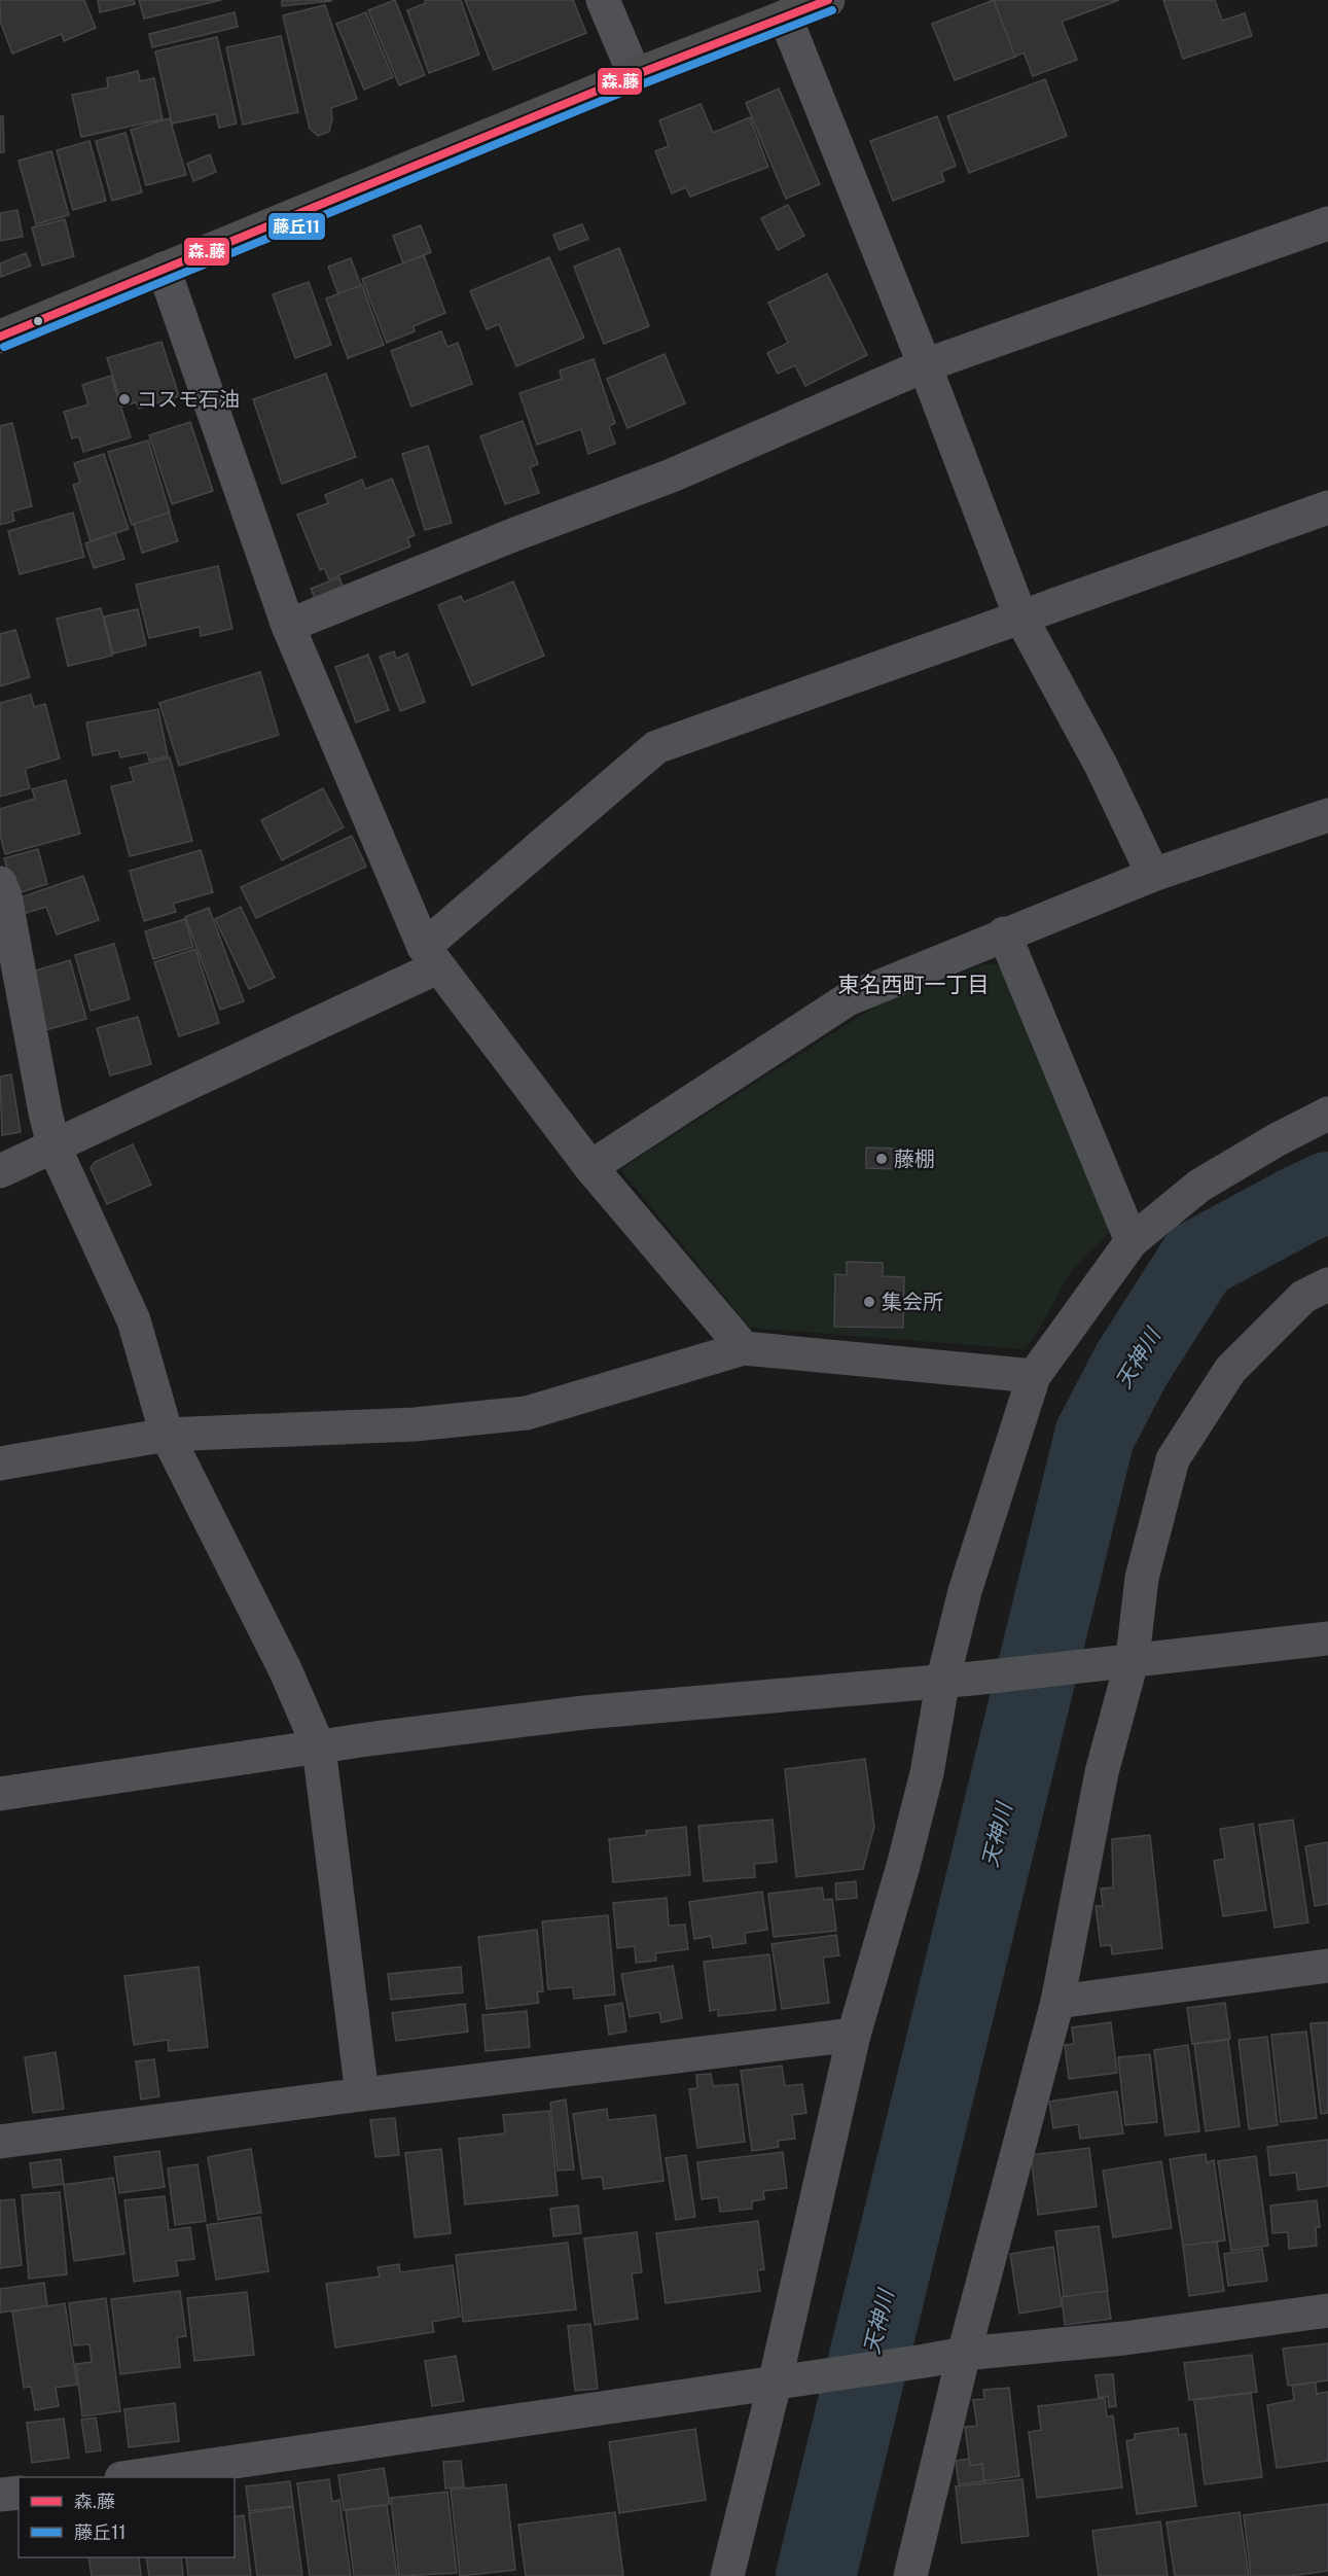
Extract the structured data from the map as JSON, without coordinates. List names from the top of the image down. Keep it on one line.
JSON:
{"districts":["東名西町一丁目"],"water":["天神川"],"places":["コスモ石油","藤棚","集会所"],"lines":["transit line 森.藤","transit line 藤丘11"],"legend":["森.藤","藤丘11"]}
